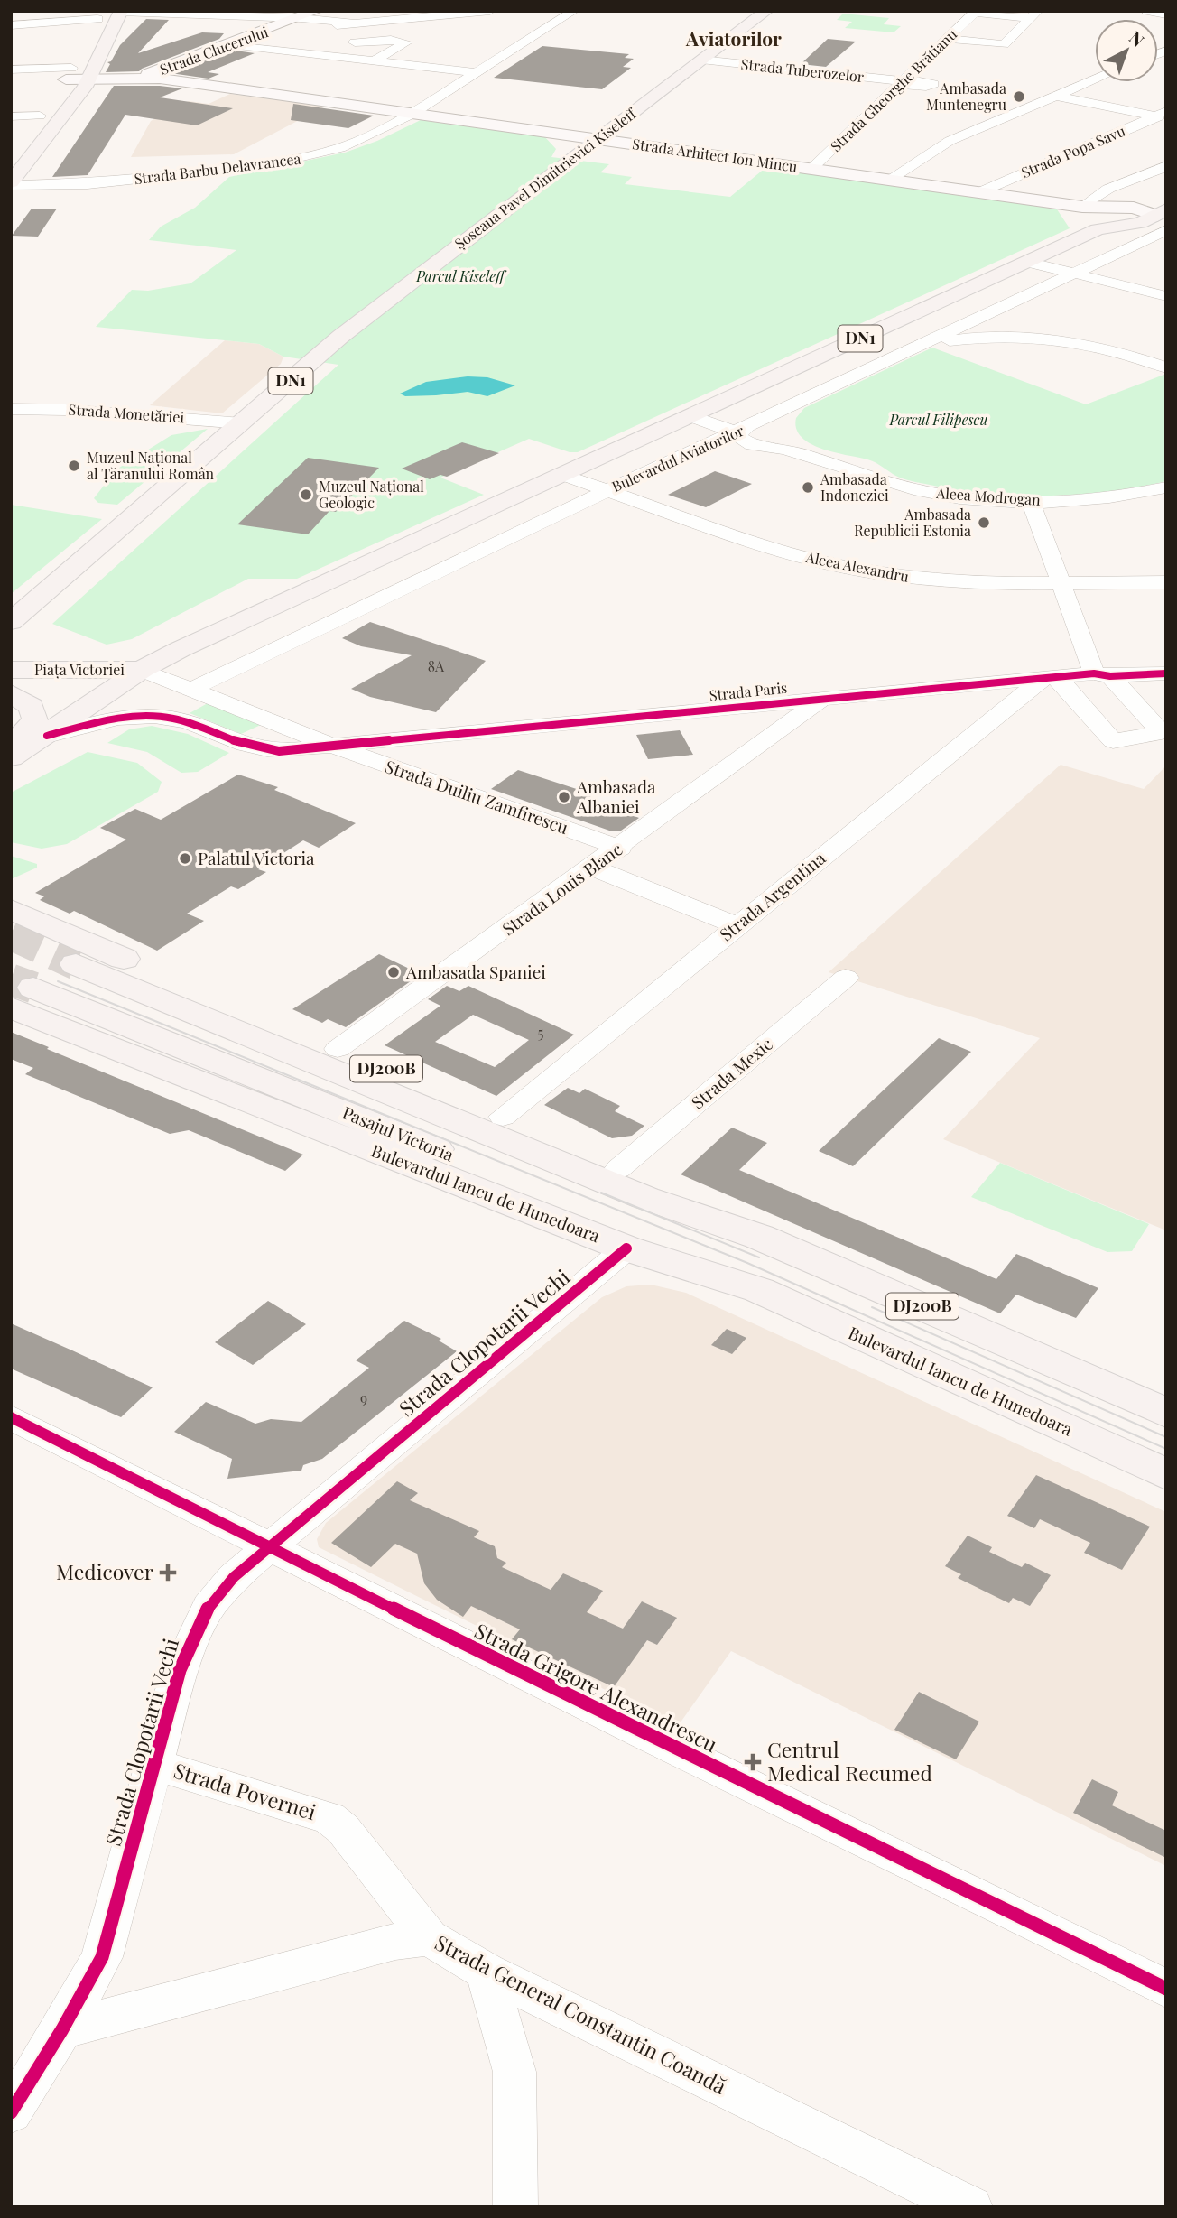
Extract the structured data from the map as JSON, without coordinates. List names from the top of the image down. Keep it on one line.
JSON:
{"streets":{"main road":["Strada Clucerului","Strada Arhitect Ion Mincu","Șoseaua Pavel Dimitrievici Kiseleff","DN1","Bulevardul Aviatorilor","Piața Victoriei","DJ200B","Pasajul Victoria","Bulevardul Iancu de Hunedoara"],"street":["Strada Tuberozelor","Strada Gheorghe Brătianu","Strada Popa Savu","Strada Barbu Delavrancea","Strada Monetăriei","Aleea Modrogan","Aleea Alexandru","Strada Paris","Strada Duiliu Zamfirescu","Strada Louis Blanc","Strada Argentina","Strada Mexic","Strada Clopotarii Vechi","Strada Grigore Alexandrescu","Strada Povernei","Strada General Constantin Coandă"]},"crossings":[["Strada Clucerului","Strada Arhitect Ion Mincu"],["Strada Tuberozelor","Strada Gheorghe Brătianu"],["Strada Tuberozelor","Șoseaua Pavel Dimitrievici Kiseleff"],["Strada Gheorghe Brătianu","Strada Arhitect Ion Mincu"],["Strada Popa Savu","Strada Arhitect Ion Mincu"],["Strada Arhitect Ion Mincu","Strada Barbu Delavrancea"],["Strada Arhitect Ion Mincu","Șoseaua Pavel Dimitrievici Kiseleff"],["Strada Arhitect Ion Mincu","DN1"],["Strada Arhitect Ion Mincu","Bulevardul Aviatorilor"],["Șoseaua Pavel Dimitrievici Kiseleff","Strada Monetăriei"],["DN1","Bulevardul Aviatorilor"],["Bulevardul Aviatorilor","Aleea Modrogan"],["Bulevardul Aviatorilor","Aleea Alexandru"],["Bulevardul Aviatorilor","Piața Victoriei"],["Bulevardul Aviatorilor","Strada Duiliu Zamfirescu"],["Piața Victoriei","Strada Duiliu Zamfirescu"],["Strada Paris","Strada Duiliu Zamfirescu"],["Strada Paris","Strada Louis Blanc"],["Strada Paris","Strada Argentina"],["Strada Duiliu Zamfirescu","Strada Louis Blanc"],["Strada Louis Blanc","DJ200B"],["Strada Argentina","DJ200B"],["DJ200B","Strada Mexic"],["DJ200B","Pasajul Victoria"],["Strada Mexic","Pasajul Victoria"],["Pasajul Victoria","Bulevardul Iancu de Hunedoara"],["Bulevardul Iancu de Hunedoara","Strada Clopotarii Vechi"],["Strada Clopotarii Vechi","Strada Grigore Alexandrescu"],["Strada Clopotarii Vechi","Strada Povernei"],["Strada Clopotarii Vechi","Strada General Constantin Coandă"],["Strada Povernei","Strada General Constantin Coandă"]],"districts":["Aviatorilor"],"parks":["Parcul Kiseleff","Parcul Filipescu"],"places":{"other":["Ambasada Muntenegru","Muzeul Național al Țăranului Român","Ambasada Indoneziei","Muzeul Național Geologic","Ambasada Republicii Estonia","Ambasada Albaniei","Palatul Victoria","Ambasada Spaniei"],"health":["Medicover","Centrul Medical Recumed"]},"house_numbers":["8A","5","9"],"north":"top right"}
